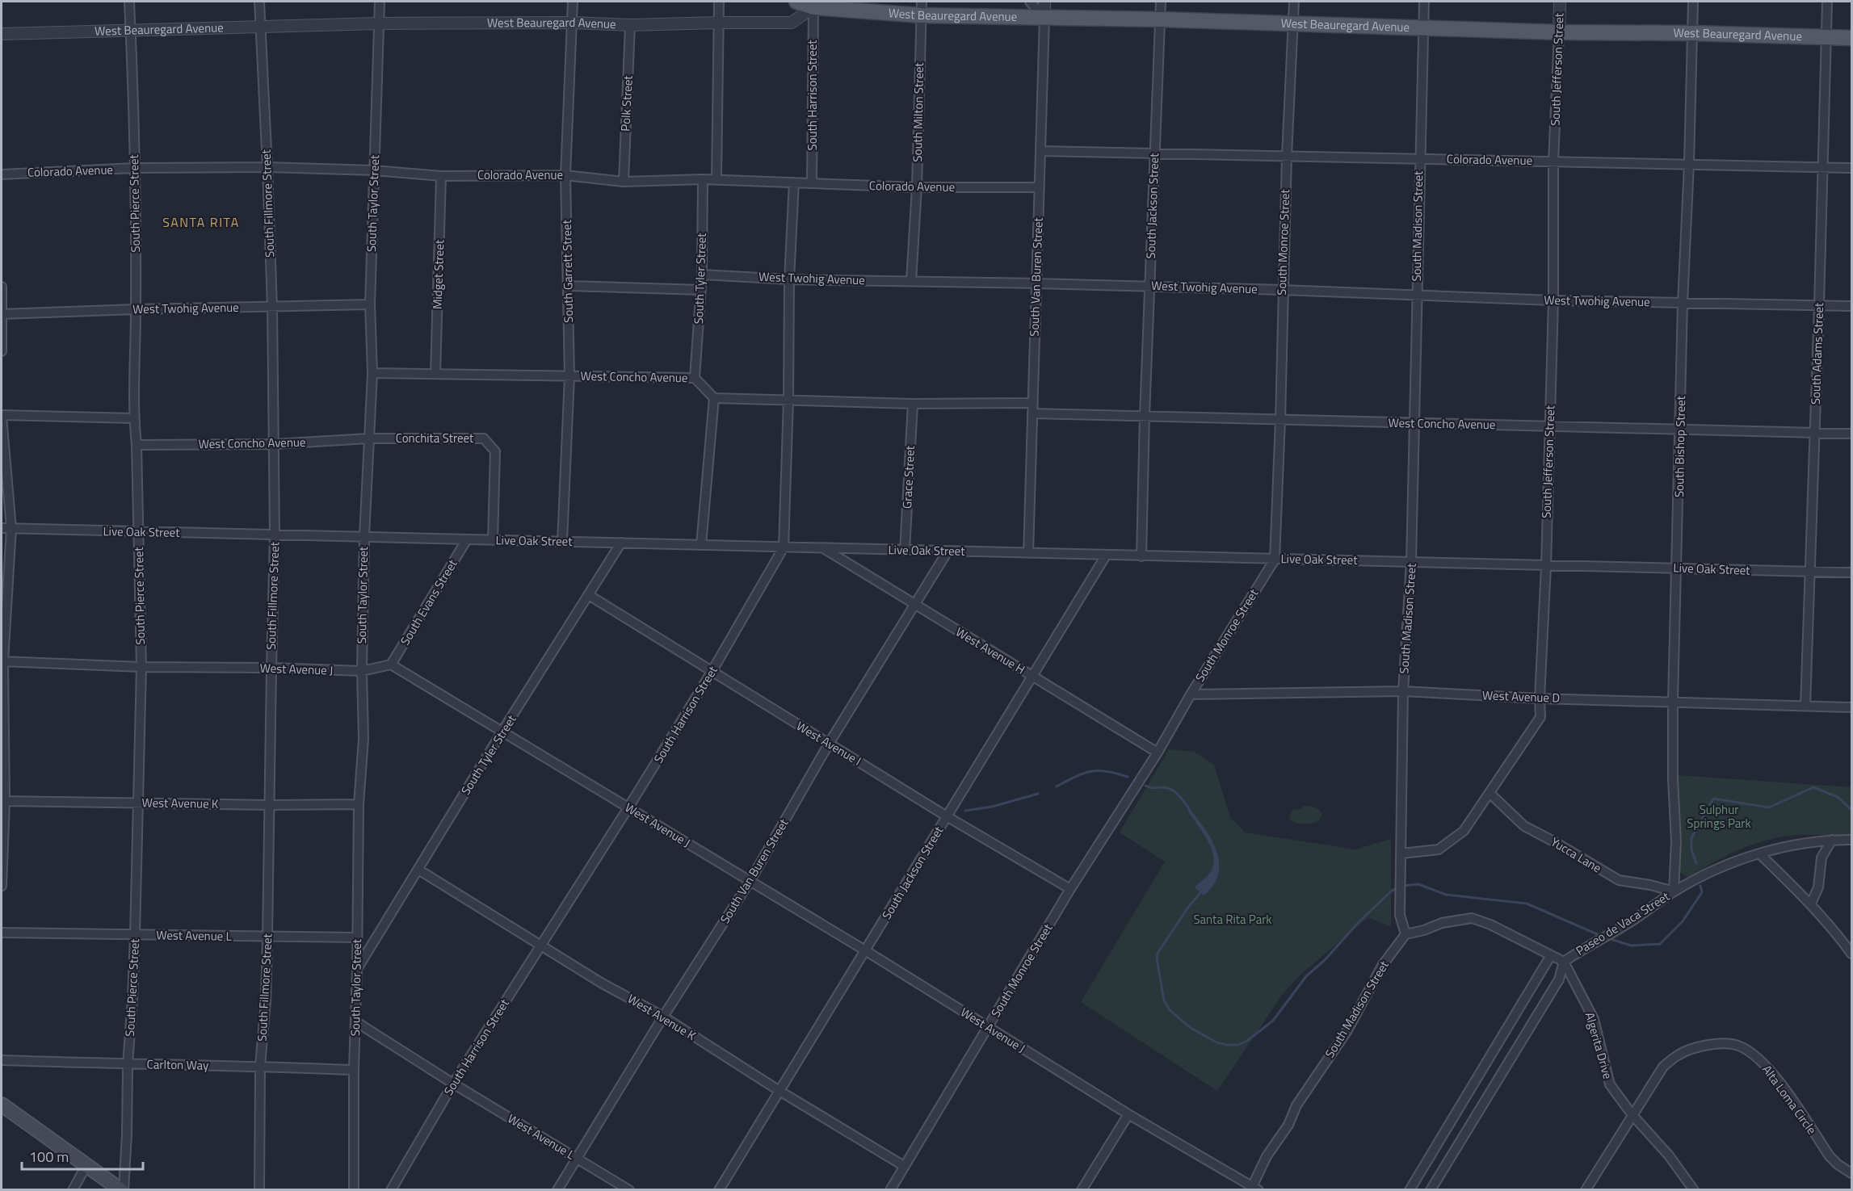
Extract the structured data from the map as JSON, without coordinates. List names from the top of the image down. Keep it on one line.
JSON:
{"streets":{"main road":["West Beauregard Avenue"],"street":["South Jefferson Street","South Harrison Street","Polk Street","South Milton Street","Colorado Avenue","South Pierce Street","South Fillmore Street","South Taylor Street","South Jackson Street","South Madison Street","South Monroe Street","South Garrett Street","Midget Street","South Van Buren Street","South Tyler Street","West Twohig Avenue","South Adams Street","West Concho Avenue","Conchita Street","South Bishop Street","Grace Street","Live Oak Street","South Evans Street","West Avenue H","West Avenue J","West Avenue D","West Avenue I","West Avenue K","Yucca Lane","Paseo de Vaca Street","West Avenue L","Algerita Drive","Carlton Way","Alta Loma Circle"]},"crossings":[["West Beauregard Avenue","South Jefferson Street"],["West Beauregard Avenue","South Harrison Street"],["West Beauregard Avenue","Polk Street"],["West Beauregard Avenue","South Milton Street"],["West Beauregard Avenue","South Pierce Street"],["West Beauregard Avenue","South Fillmore Street"],["West Beauregard Avenue","South Taylor Street"],["West Beauregard Avenue","South Jackson Street"],["West Beauregard Avenue","South Madison Street"],["West Beauregard Avenue","South Monroe Street"],["West Beauregard Avenue","South Garrett Street"],["West Beauregard Avenue","South Van Buren Street"],["West Beauregard Avenue","South Adams Street"],["West Beauregard Avenue","South Bishop Street"],["South Jefferson Street","Colorado Avenue"],["South Jefferson Street","South Madison Street"],["South Jefferson Street","West Twohig Avenue"],["South Jefferson Street","West Concho Avenue"],["South Jefferson Street","Live Oak Street"],["South Jefferson Street","West Avenue D"],["South Jefferson Street","Yucca Lane"],["South Harrison Street","Colorado Avenue"],["South Harrison Street","West Twohig Avenue"],["South Harrison Street","Live Oak Street"],["South Harrison Street","West Avenue J"],["South Harrison Street","West Avenue I"],["South Harrison Street","West Avenue K"],["South Harrison Street","West Avenue L"],["Polk Street","Colorado Avenue"],["South Milton Street","Colorado Avenue"],["South Milton Street","West Twohig Avenue"],["Colorado Avenue","South Pierce Street"],["Colorado Avenue","South Fillmore Street"],["Colorado Avenue","South Taylor Street"],["Colorado Avenue","South Jackson Street"],["Colorado Avenue","South Madison Street"],["Colorado Avenue","South Monroe Street"],["Colorado Avenue","South Garrett Street"],["Colorado Avenue","Midget Street"],["Colorado Avenue","South Van Buren Street"],["Colorado Avenue","South Tyler Street"],["Colorado Avenue","South Adams Street"],["Colorado Avenue","South Bishop Street"],["South Pierce Street","West Twohig Avenue"],["South Pierce Street","West Concho Avenue"],["South Pierce Street","Live Oak Street"],["South Pierce Street","West Avenue J"],["South Pierce Street","West Avenue K"],["South Pierce Street","West Avenue L"],["South Pierce Street","Carlton Way"],["South Fillmore Street","West Twohig Avenue"],["South Fillmore Street","West Concho Avenue"],["South Fillmore Street","Live Oak Street"],["South Fillmore Street","West Avenue J"],["South Fillmore Street","West Avenue K"],["South Fillmore Street","West Avenue L"],["South Fillmore Street","Carlton Way"],["South Taylor Street","South Tyler Street"],["South Taylor Street","West Twohig Avenue"],["South Taylor Street","West Concho Avenue"],["South Taylor Street","Conchita Street"],["South Taylor Street","Live Oak Street"],["South Taylor Street","West Avenue J"],["South Taylor Street","West Avenue K"],["South Taylor Street","West Avenue L"],["South Taylor Street","Carlton Way"],["South Jackson Street","West Twohig Avenue"],["South Jackson Street","West Concho Avenue"],["South Jackson Street","Live Oak Street"],["South Jackson Street","West Avenue H"],["South Jackson Street","West Avenue J"],["South Jackson Street","West Avenue I"],["South Jackson Street","West Avenue K"],["South Madison Street","West Twohig Avenue"],["South Madison Street","West Concho Avenue"],["South Madison Street","Live Oak Street"],["South Madison Street","West Avenue J"],["South Madison Street","West Avenue D"],["South Monroe Street","West Twohig Avenue"],["South Monroe Street","West Concho Avenue"],["South Monroe Street","Live Oak Street"],["South Monroe Street","West Avenue H"],["South Monroe Street","West Avenue J"],["South Monroe Street","West Avenue D"],["South Monroe Street","West Avenue I"],["South Monroe Street","West Avenue K"],["South Garrett Street","West Concho Avenue"],["South Garrett Street","Live Oak Street"],["Midget Street","West Concho Avenue"],["South Van Buren Street","West Twohig Avenue"],["South Van Buren Street","West Concho Avenue"],["South Van Buren Street","Live Oak Street"],["South Van Buren Street","West Avenue H"],["South Van Buren Street","West Avenue J"],["South Van Buren Street","West Avenue I"],["South Van Buren Street","West Avenue K"],["South Van Buren Street","West Avenue L"],["South Tyler Street","West Twohig Avenue"],["South Tyler Street","West Concho Avenue"],["South Tyler Street","Live Oak Street"],["South Tyler Street","West Avenue J"],["South Tyler Street","West Avenue I"],["South Tyler Street","West Avenue K"],["West Twohig Avenue","South Adams Street"],["West Twohig Avenue","South Bishop Street"],["South Adams Street","West Concho Avenue"],["South Adams Street","Live Oak Street"],["South Adams Street","West Avenue D"],["West Concho Avenue","Conchita Street"],["West Concho Avenue","South Bishop Street"],["Conchita Street","Live Oak Street"],["South Bishop Street","Live Oak Street"],["South Bishop Street","West Avenue D"],["South Bishop Street","Yucca Lane"],["South Bishop Street","Paseo de Vaca Street"],["Grace Street","Live Oak Street"],["Live Oak Street","South Evans Street"],["Live Oak Street","West Avenue H"],["South Evans Street","West Avenue J"],["Yucca Lane","Paseo de Vaca Street"],["Paseo de Vaca Street","Algerita Drive"],["Algerita Drive","Alta Loma Circle"]],"districts":["SANTA RITA"],"parks":["Sulphur Springs Park","Santa Rita Park"],"scale_bar":"100 m"}
